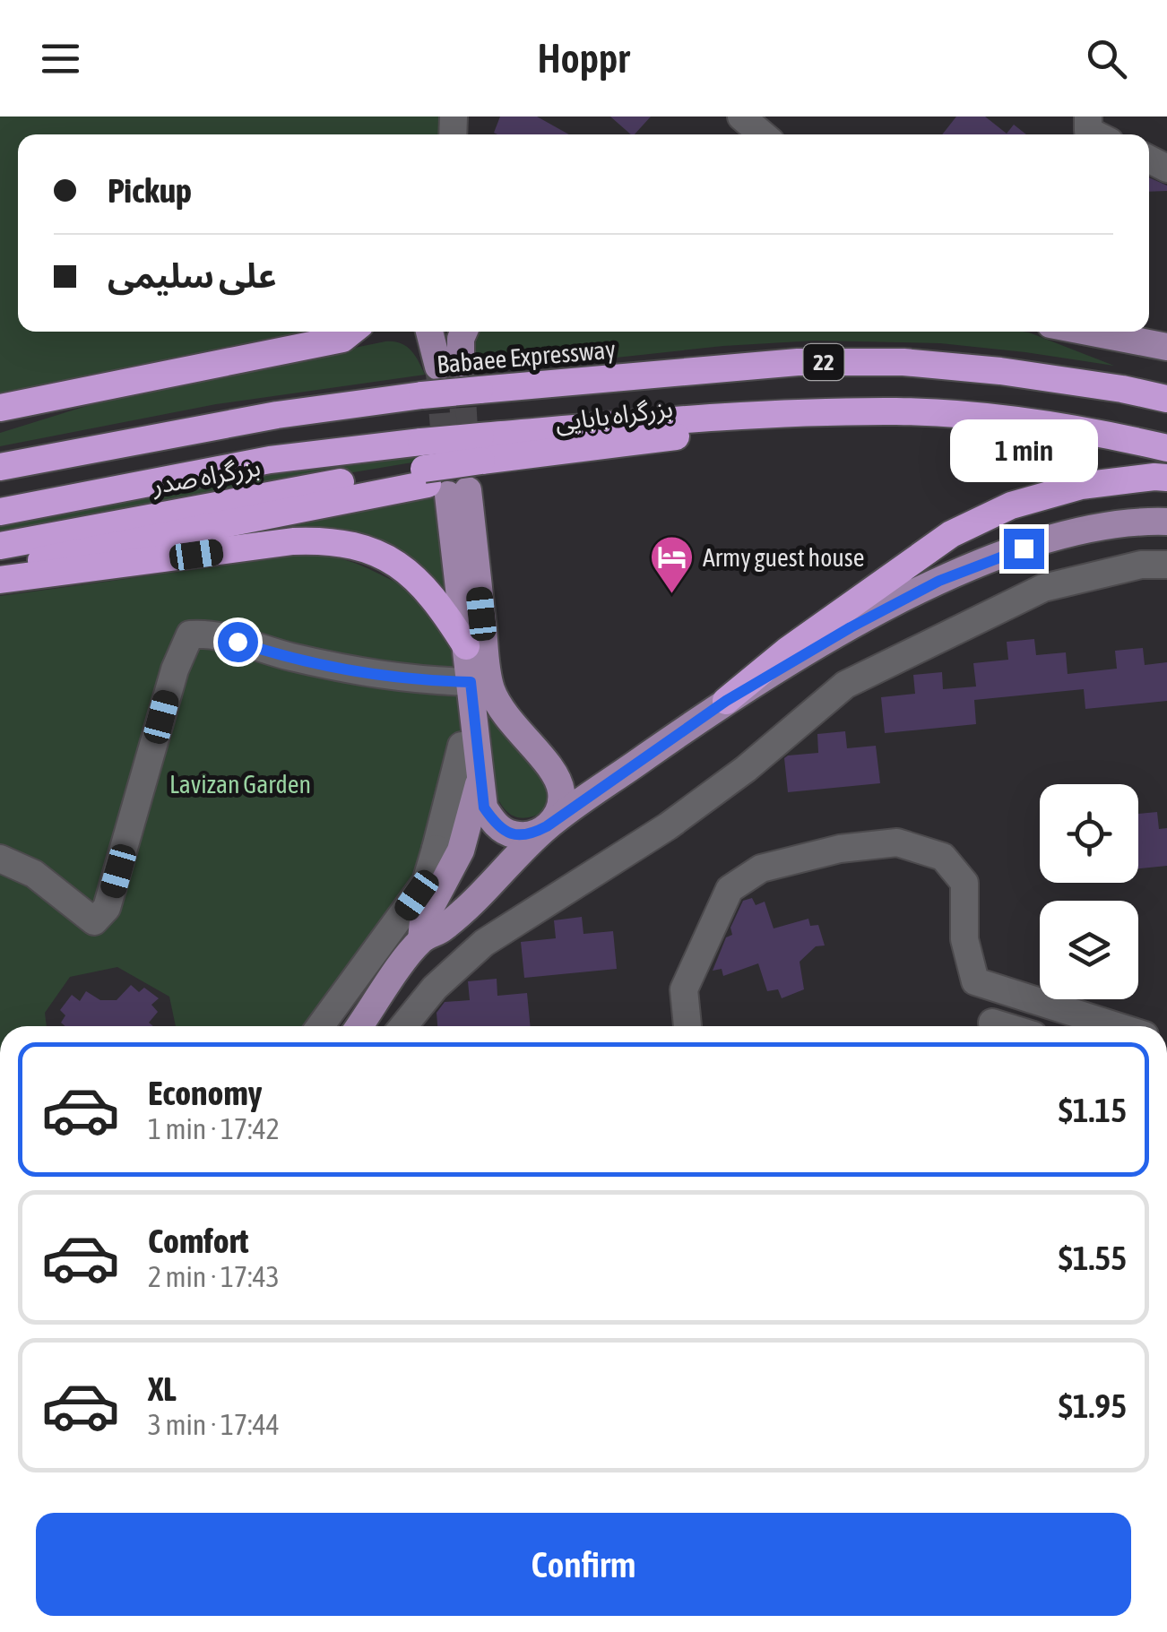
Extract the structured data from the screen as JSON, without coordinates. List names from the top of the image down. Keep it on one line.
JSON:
{"streets":{"highway":["Babaee Expressway","22","بزرگراه بابایی","بزرگراه صدر"]},"crossings":[["22","بزرگراه بابایی"],["22","بزرگراه صدر"],["بزرگراه بابایی","بزرگراه صدر"]],"parks":["Lavizan Garden"],"places":{"hotel":["Army guest house"]},"page":{"header":"Hoppr","banner":["Pickup","علی سلیمی"],"bubble":"1 min","list":[{"name":"Economy","note":"1 min · 17:42","value":"$1.15"},{"name":"Comfort","note":"2 min · 17:43","value":"$1.55"},{"name":"XL","note":"3 min · 17:44","value":"$1.95"}],"buttons":"Confirm"}}
